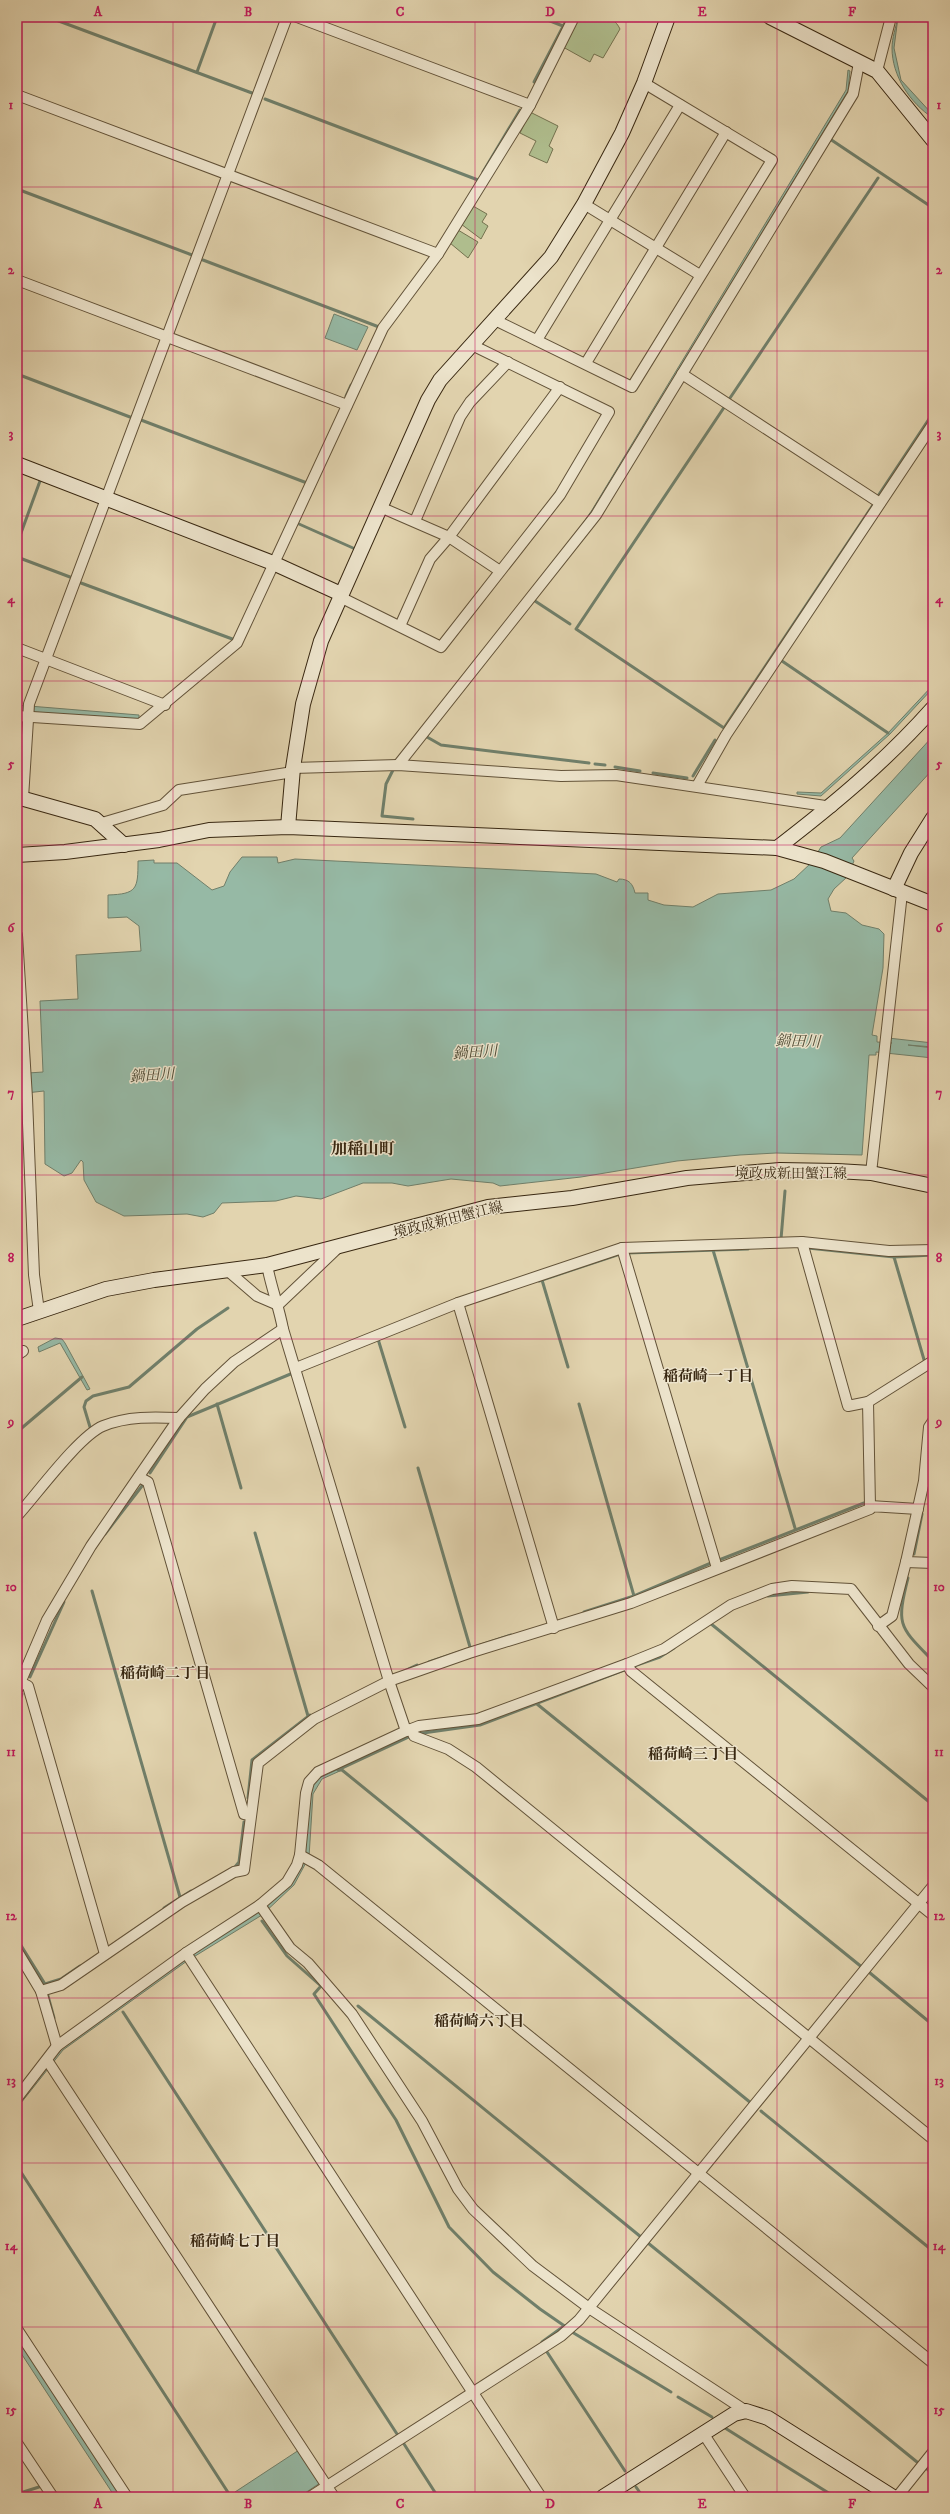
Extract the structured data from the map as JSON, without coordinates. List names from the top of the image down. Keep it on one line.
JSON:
{"streets":{"street":["境政成新田蟹江線"]},"districts":["加稲山町","稲荷崎一丁目","稲荷崎二丁目","稲荷崎三丁目","稲荷崎六丁目","稲荷崎七丁目"],"water":["鍋田川"],"grid":{"columns":["A","B","C","D","E","F"],"rows":["1","2","3","4","5","6","7","8","9","10","11","12","13","14","15"]}}
